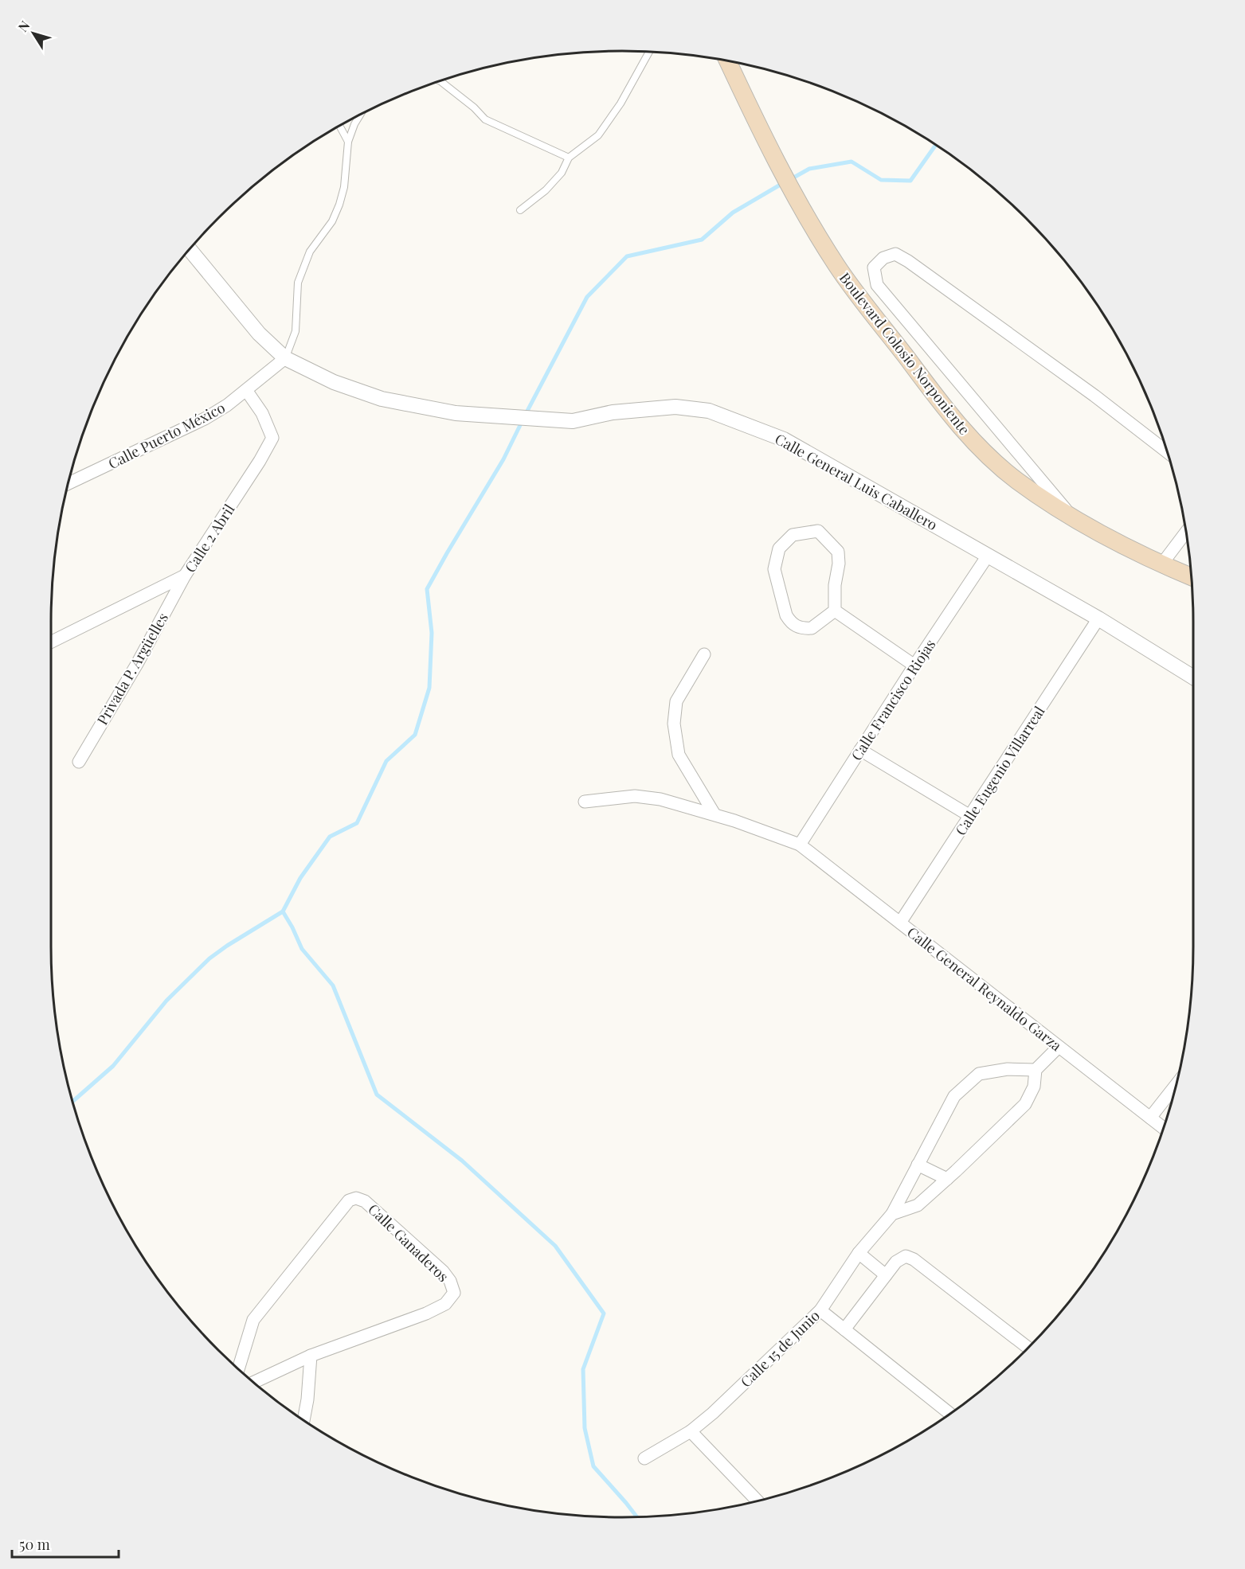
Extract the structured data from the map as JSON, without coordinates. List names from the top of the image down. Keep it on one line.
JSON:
{"streets":{"main road":["Boulevard Colosio Norponiente"],"street":["Calle Puerto México","Calle General Luis Caballero","Calle 2 Abril","Privada P. Argüelles","Calle Francisco Riojas","Calle Eugenio Villarreal","Calle General Reynaldo Garza","Calle Ganaderos","Calle 15 de Junio"]},"crossings":[["Calle Puerto México","Calle General Luis Caballero"],["Calle Puerto México","Calle 2 Abril"],["Calle General Luis Caballero","Calle Francisco Riojas"],["Calle General Luis Caballero","Calle Eugenio Villarreal"],["Calle 2 Abril","Privada P. Argüelles"],["Calle Francisco Riojas","Calle General Reynaldo Garza"],["Calle Eugenio Villarreal","Calle General Reynaldo Garza"]],"scale_bar":"50 m","north":"top left"}
